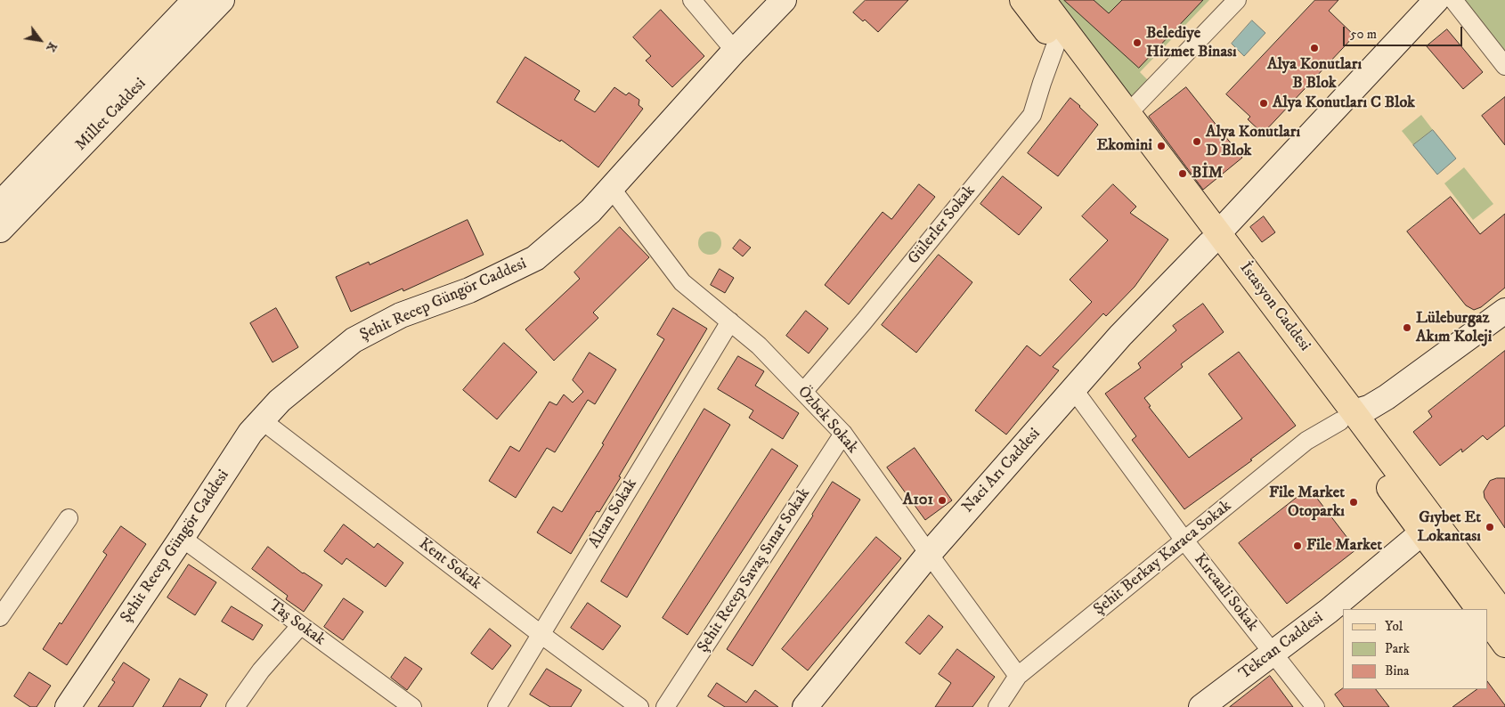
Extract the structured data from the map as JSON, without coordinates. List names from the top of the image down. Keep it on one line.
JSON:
{"streets":{"main road":["İstasyon Caddesi"],"street":["Millet Caddesi","Gülerler Sokak","Şehit Recep Güngör Caddesi","Özbek Sokak","Naci Arı Caddesi","Altan Sokak","Şehit Berkay Karaca Sokak","Kent Sokak","Şehit Recep Savaş Sınar Sokak","Kırcaali Sokak","Taş Sokak","Tekcan Caddesi"]},"crossings":[["Gülerler Sokak","İstasyon Caddesi"],["Gülerler Sokak","Özbek Sokak"],["Şehit Recep Güngör Caddesi","Özbek Sokak"],["Şehit Recep Güngör Caddesi","Kent Sokak"],["Şehit Recep Güngör Caddesi","Taş Sokak"],["İstasyon Caddesi","Naci Arı Caddesi"],["İstasyon Caddesi","Şehit Berkay Karaca Sokak"],["İstasyon Caddesi","Tekcan Caddesi"],["Özbek Sokak","Naci Arı Caddesi"],["Özbek Sokak","Altan Sokak"],["Özbek Sokak","Şehit Berkay Karaca Sokak"],["Özbek Sokak","Şehit Recep Savaş Sınar Sokak"],["Naci Arı Caddesi","Kırcaali Sokak"],["Altan Sokak","Kent Sokak"],["Şehit Berkay Karaca Sokak","Kırcaali Sokak"],["Kırcaali Sokak","Tekcan Caddesi"]],"places":["Belediye Hizmet Binası","Alya Konutları B Blok","Alya Konutları C Blok","Alya Konutları D Blok","Ekomini","BİM","Lüleburgaz Akım Koleji","A101","File Market Otoparkı","Gıybet Et Lokantası","File Market"],"legend":["Yol","Park","Bina"],"scale_bar":"50 m","north":"bottom right"}
